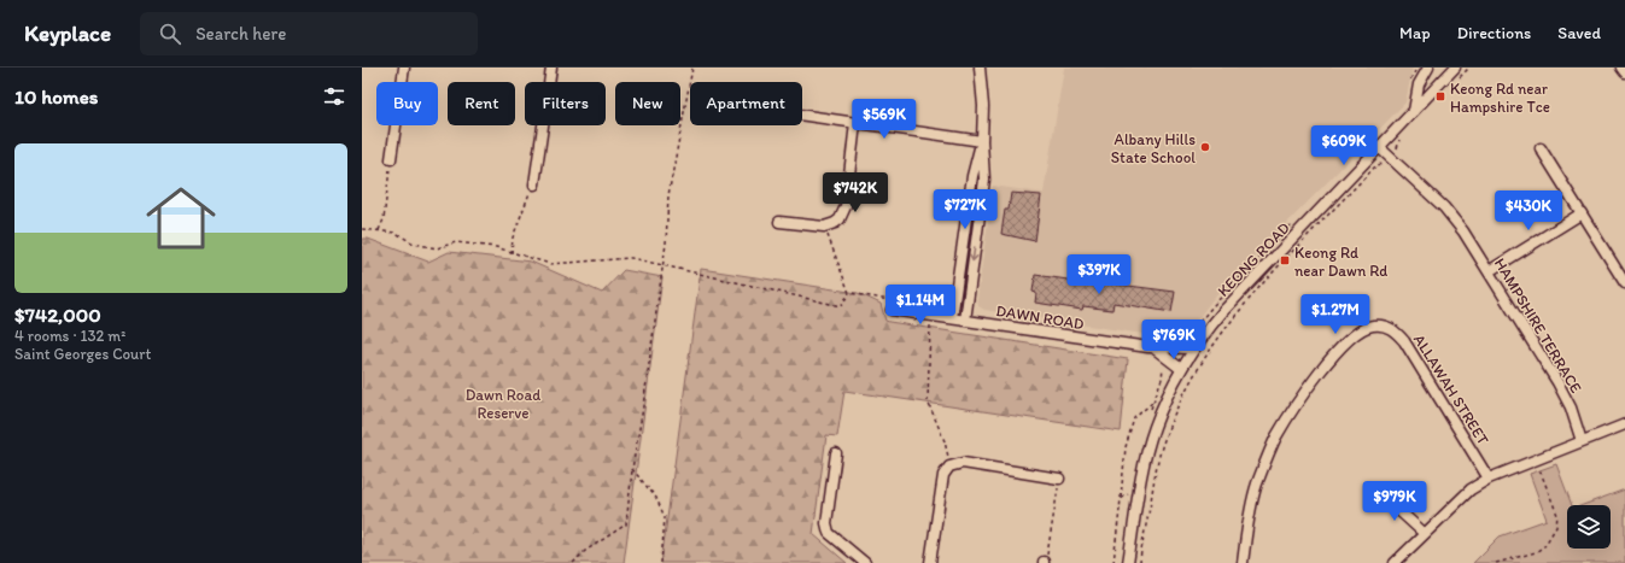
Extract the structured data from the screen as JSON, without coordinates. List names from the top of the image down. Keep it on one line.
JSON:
{"streets":{"street":["KEONG ROAD","DAWN ROAD","HAMPSHIRE TERRACE","ALLAWAH STREET"]},"crossings":[["KEONG ROAD","DAWN ROAD"],["KEONG ROAD","HAMPSHIRE TERRACE"]],"parks":["Dawn Road Reserve"],"places":{"transit":["Keong Rd near Hampshire Tce","Keong Rd near Dawn Rd"],"other":["Albany Hills State School"]},"page":{"header":"Keyplace","search":"Search here","nav":["Map","Directions","Saved"],"heading":"10 homes","chip":["Buy","Rent","Filters","New","Apartment"],"price":["$569K","$609K","$742K","$727K","$430K","$397K","$1.14M","$1.27M","$769K","$979K"],"list":[{"name":"$742,000","note":"4 rooms · 132 m² · Saint Georges Court"}]}}
